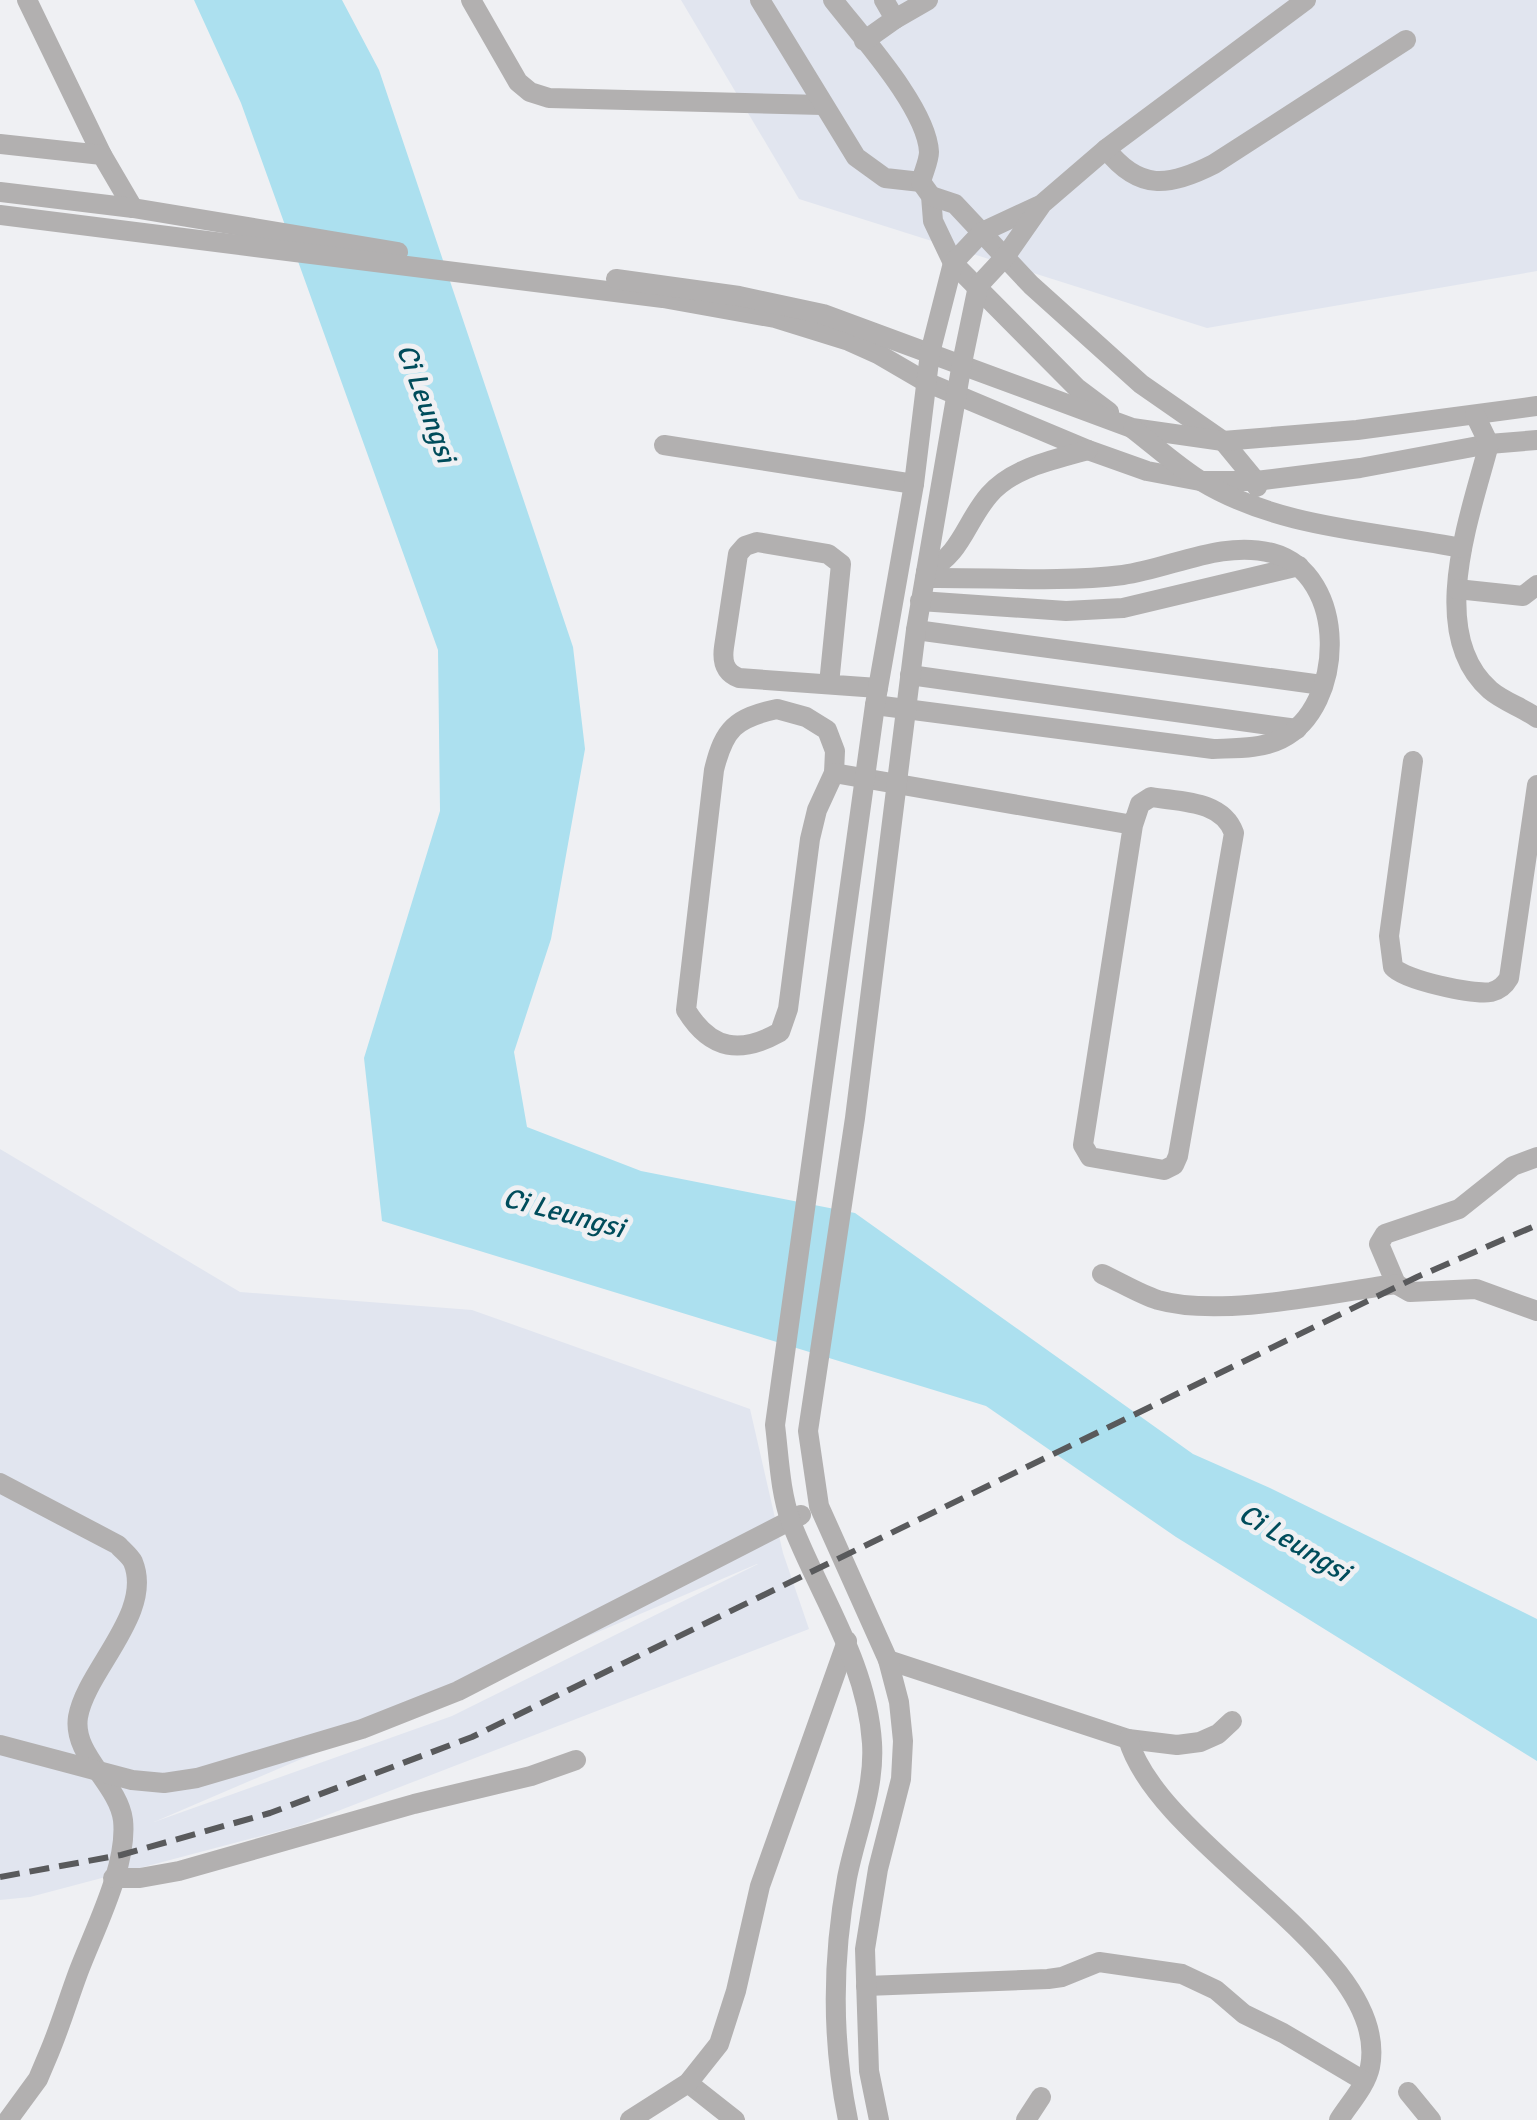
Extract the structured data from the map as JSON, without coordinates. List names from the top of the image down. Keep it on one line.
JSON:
{"water":["Ci Leungsi"]}
